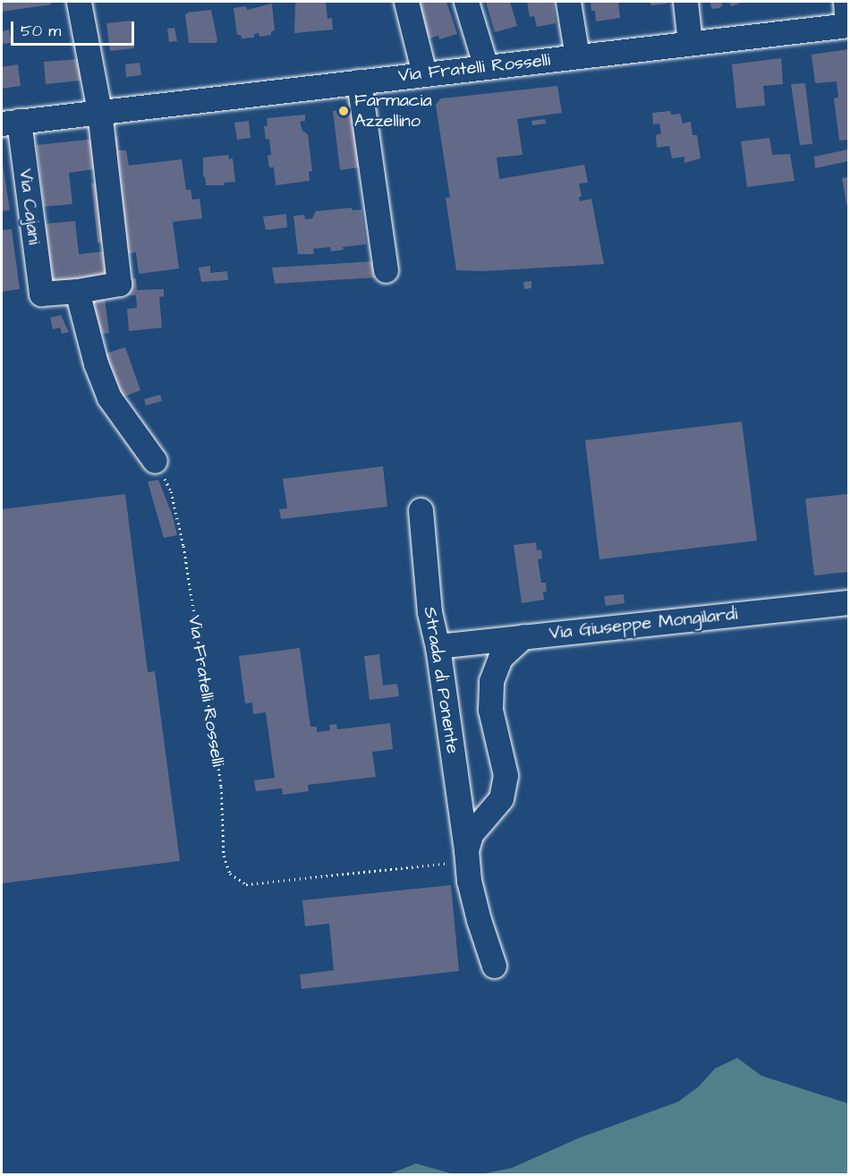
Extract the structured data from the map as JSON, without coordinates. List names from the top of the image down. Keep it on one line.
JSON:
{"streets":{"street":["Via Fratelli Rosselli","Via Cajani","Via Giuseppe Mongilardi","Strada di Ponente"]},"crossings":[["Via Fratelli Rosselli","Via Cajani"],["Via Fratelli Rosselli","Strada di Ponente"],["Via Giuseppe Mongilardi","Strada di Ponente"]],"places":["Farmacia Azzellino"],"scale_bar":"50 m"}
